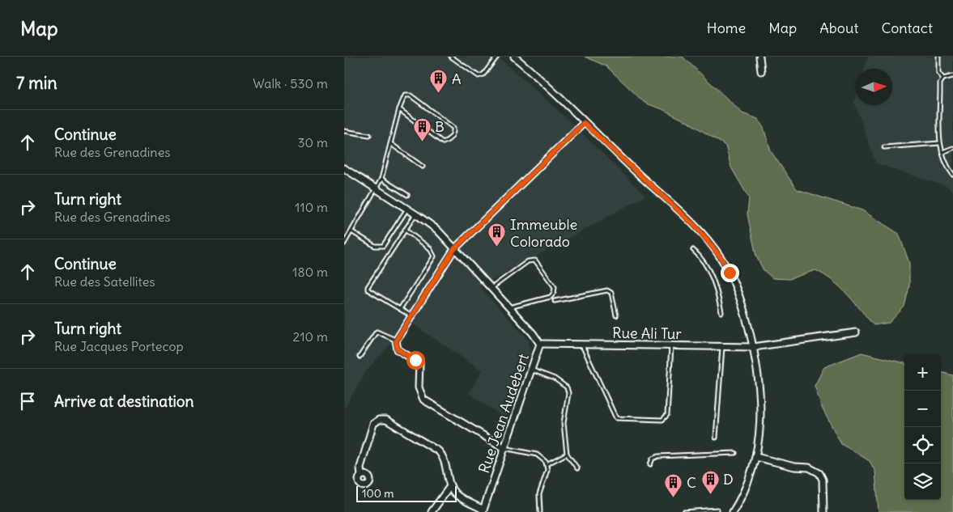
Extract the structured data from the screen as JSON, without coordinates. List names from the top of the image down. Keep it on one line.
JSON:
{"streets":{"street":["Rue Ali Tur","Rue Jean Audebert"]},"crossings":[["Rue Ali Tur","Rue Jean Audebert"]],"places":{"building":["A","B","Immeuble Colorado","D","C"]},"scale_bar":"100 m","north":"right","page":{"header":"Map","nav":["Home","Map","About","Contact"],"heading":["7 min","Walk · 530 m"],"list":[["Continue","Rue des Grenadines","30 m"],["Turn right","Rue des Grenadines","110 m"],["Continue","Rue des Satellites","180 m"],["Turn right","Rue Jacques Portecop","210 m"],"Arrive at destination"],"map_buttons":["+","−"],"scale":"100 m"}}
